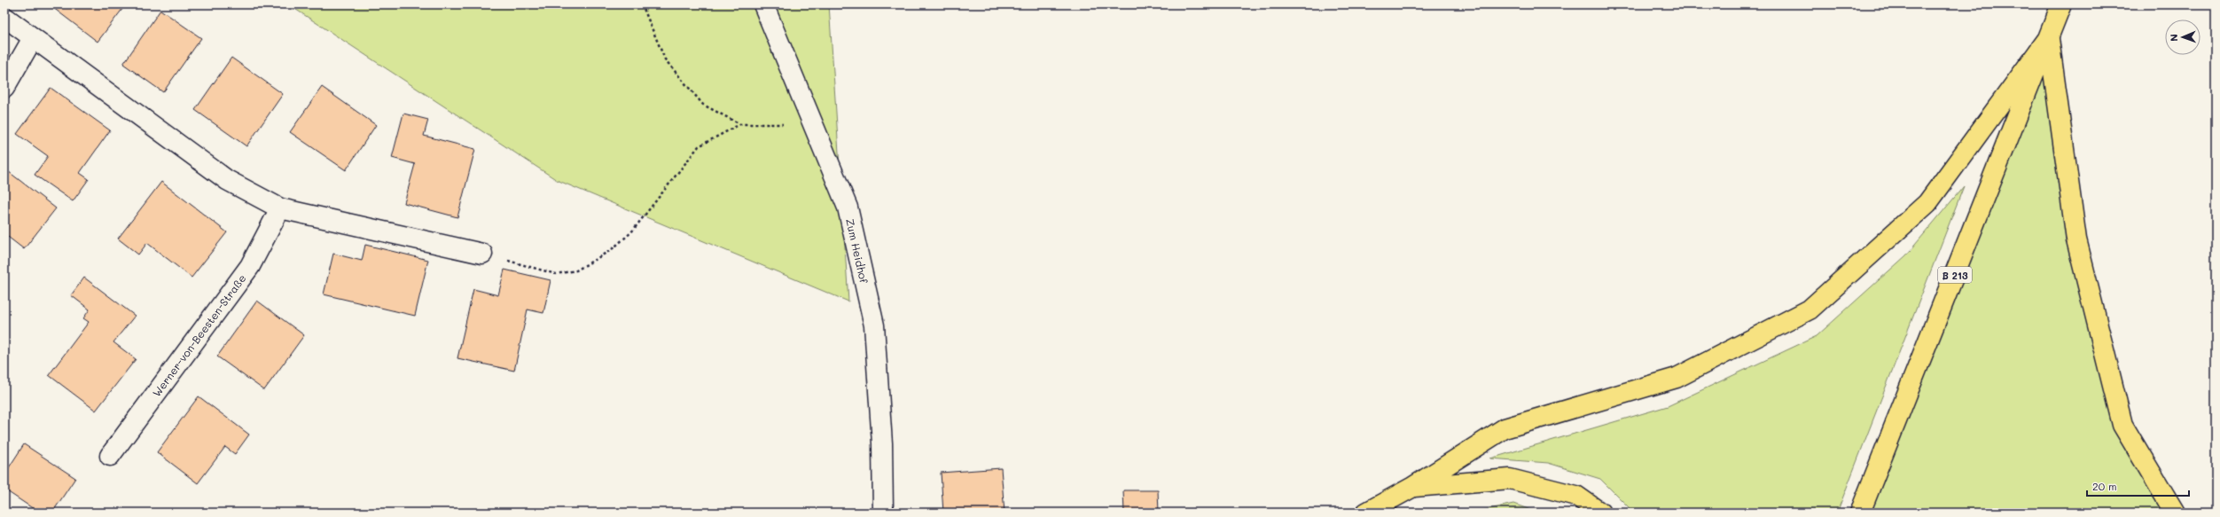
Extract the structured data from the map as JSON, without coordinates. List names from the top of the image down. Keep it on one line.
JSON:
{"streets":{"main road":["B 213"],"street":["Zum Heidhof","Werner-von-Beesten-Straße"]},"scale_bar":"20 m","north":"left"}
